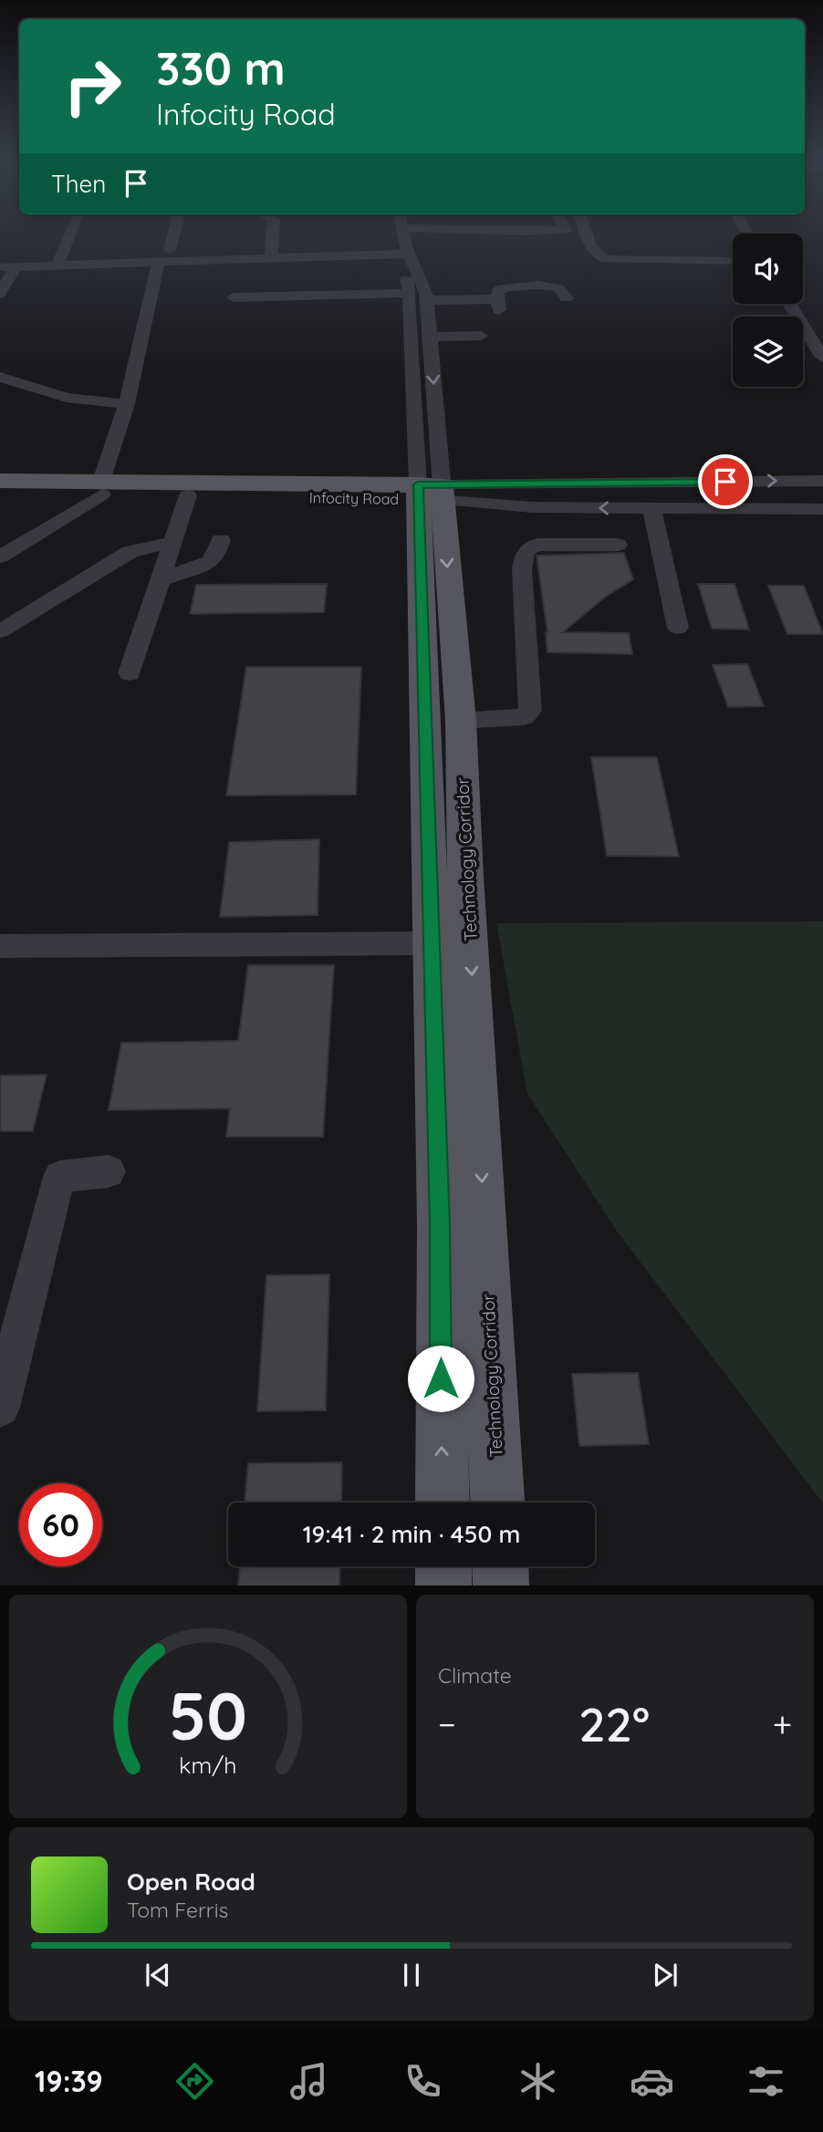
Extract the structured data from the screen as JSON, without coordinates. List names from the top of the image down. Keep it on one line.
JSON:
{"streets":{"main road":["Infocity Road","Technology Corridor"]},"crossings":[["Infocity Road","Technology Corridor"]],"page":{"turn":["330 m","Infocity Road"],"then":"Then","limit":"60","trip":"19:41 · 2 min · 450 m","tile":"Climate","heat":["−","22°","+"],"song":["Open Road","Tom Ferris"],"tabs":"19:39","gauge":["50","km/h"]}}
